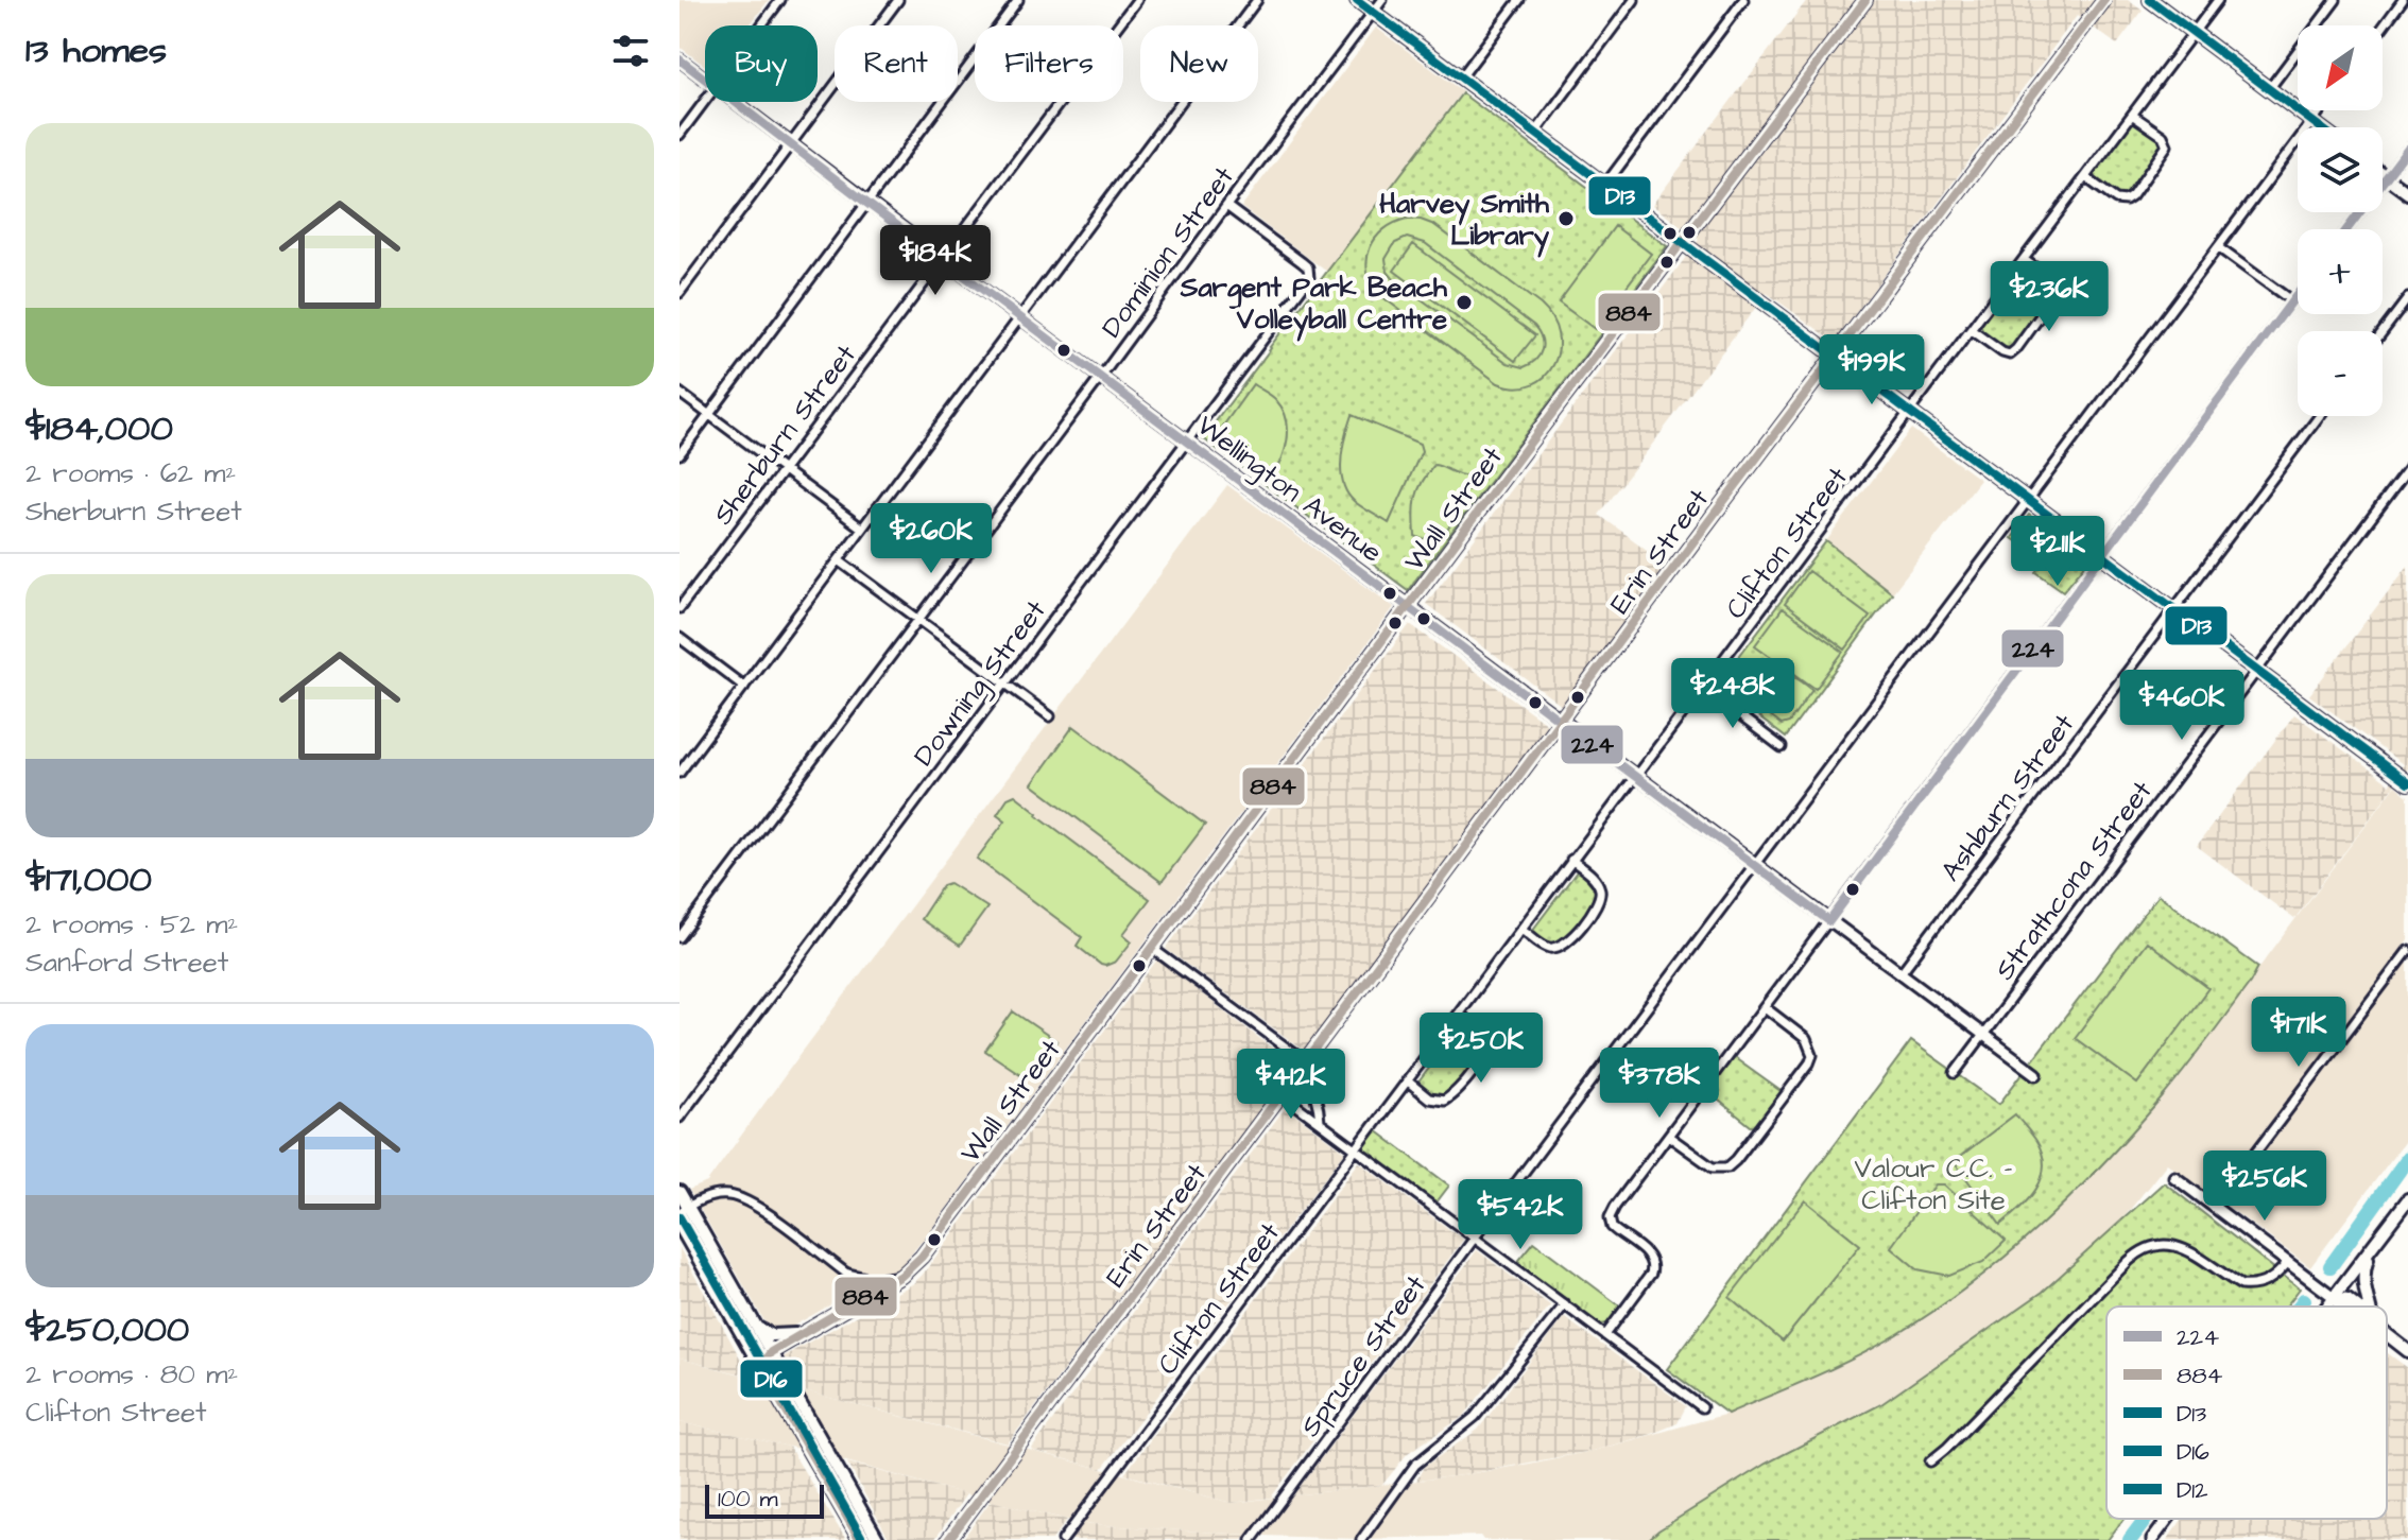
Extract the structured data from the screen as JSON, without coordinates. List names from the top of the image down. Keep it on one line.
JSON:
{"streets":{"main road":["Wall Street","Erin Street"],"street":["Dominion Street","Sherburn Street","Wellington Avenue","Clifton Street","Downing Street","Ashburn Street","Strathcona Street","Spruce Street"]},"crossings":[["Dominion Street","Wellington Avenue"],["Dominion Street","Downing Street"],["Sherburn Street","Wellington Avenue"],["Wellington Avenue","Wall Street"],["Wellington Avenue","Clifton Street"],["Wellington Avenue","Erin Street"],["Wellington Avenue","Downing Street"],["Wellington Avenue","Ashburn Street"],["Wellington Avenue","Strathcona Street"],["Wellington Avenue","Spruce Street"]],"parks":["Valour C.C. - Clifton Site"],"places":["Harvey Smith Library","Sargent Park Beach Volleyball Centre"],"lines":["transit line 884","transit line D13","transit line D12","transit line 224","transit line D16"],"legend":["224","884","D13","D16","D12"],"scale_bar":"100 m","north":"bottom left","page":{"heading":"13 homes","map_buttons":["+","−"],"chip":["Buy","Rent","Filters","New"],"list":[{"name":"$184,000","note":"2 rooms · 62 m² · Sherburn Street"},{"name":"$171,000","note":"2 rooms · 52 m² · Sanford Street"},{"name":"$250,000","note":"2 rooms · 80 m² · Clifton Street"}],"price":["$184K","$236K","$199K","$260K","$211K","$248K","$460K","$171K","$250K","$378K","$412K","$256K","$542K"],"scale":"100 m"}}
